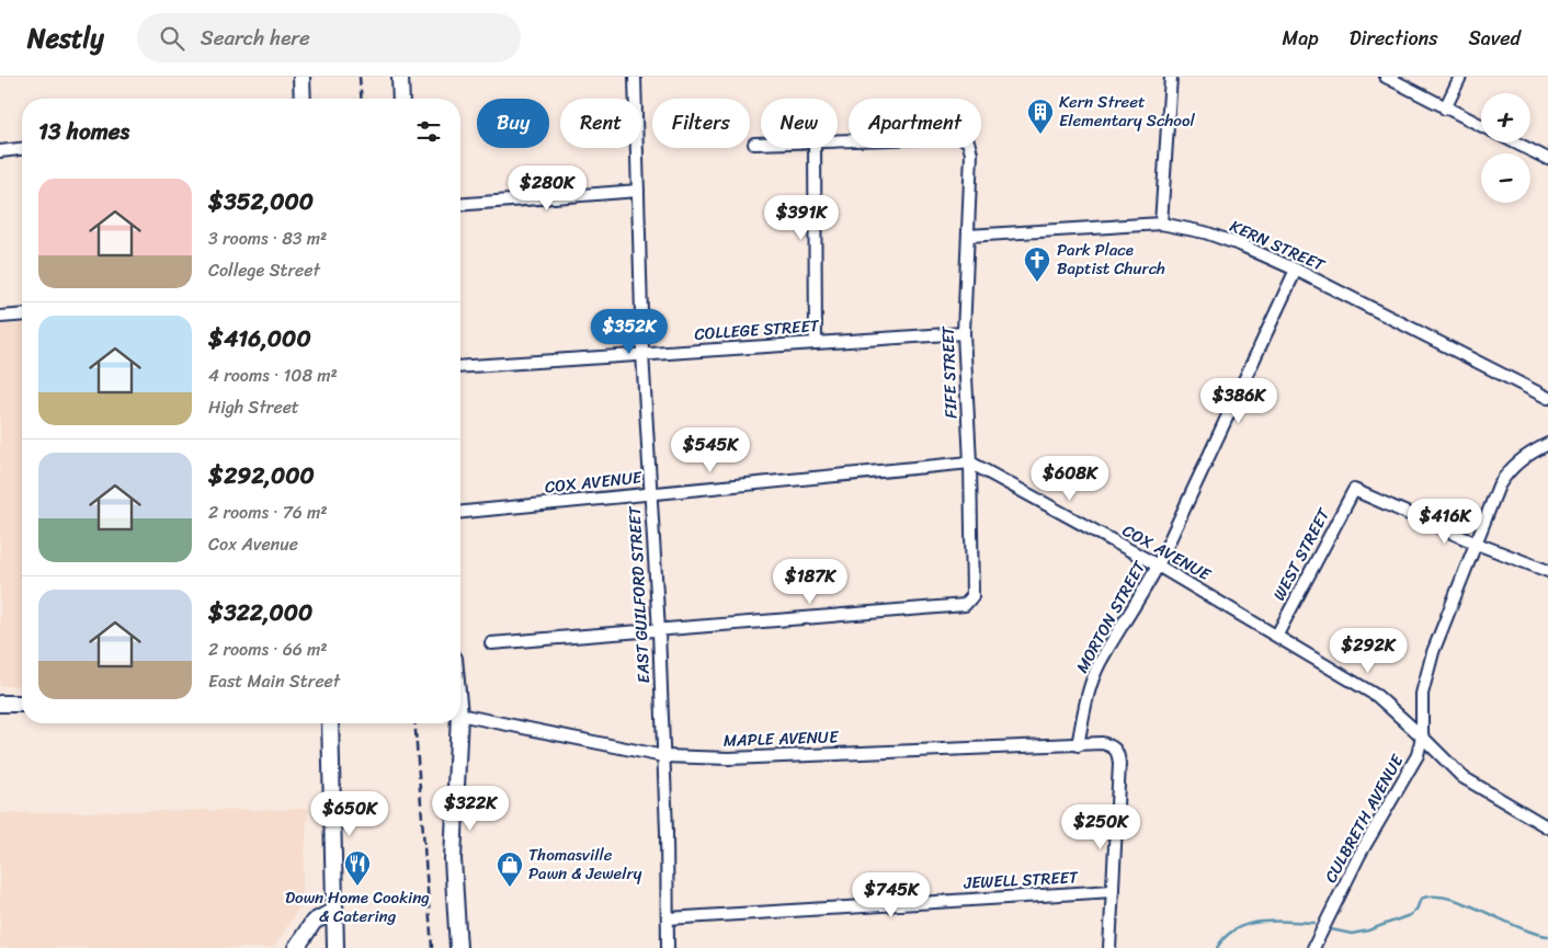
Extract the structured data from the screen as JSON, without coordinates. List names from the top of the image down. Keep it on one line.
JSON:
{"streets":{"street":["KERN STREET","COLLEGE STREET","FIFE STREET","COX AVENUE","WEST STREET","EAST GUILFORD STREET","MORTON STREET","MAPLE AVENUE","CULBRETH AVENUE","JEWELL STREET"]},"crossings":[["KERN STREET","FIFE STREET"],["KERN STREET","MORTON STREET"],["COLLEGE STREET","FIFE STREET"],["COLLEGE STREET","EAST GUILFORD STREET"],["FIFE STREET","COX AVENUE"],["FIFE STREET","EAST GUILFORD STREET"],["COX AVENUE","WEST STREET"],["COX AVENUE","EAST GUILFORD STREET"],["COX AVENUE","MORTON STREET"],["COX AVENUE","CULBRETH AVENUE"],["WEST STREET","CULBRETH AVENUE"],["EAST GUILFORD STREET","MAPLE AVENUE"],["EAST GUILFORD STREET","JEWELL STREET"],["MORTON STREET","MAPLE AVENUE"],["MAPLE AVENUE","JEWELL STREET"]],"places":{"building":["Kern Street Elementary School"],"church":["Park Place Baptist Church"],"restaurant":["Down Home Cooking & Catering"],"shop":["Thomasville Pawn & Jewelry"]},"page":{"header":"Nestly","search":"Search here","nav":["Map","Directions","Saved"],"map_buttons":["+","−"],"chip":["Buy","Rent","Filters","New","Apartment"],"heading":"13 homes","list":[{"name":"$352,000","note":"3 rooms · 83 m² · College Street"},{"name":"$416,000","note":"4 rooms · 108 m² · High Street"},{"name":"$292,000","note":"2 rooms · 76 m² · Cox Avenue"},{"name":"$322,000","note":"2 rooms · 66 m² · East Main Street"}],"price":["$280K","$391K","$352K","$386K","$545K","$608K","$416K","$187K","$292K","$322K","$650K","$250K","$745K"]}}
